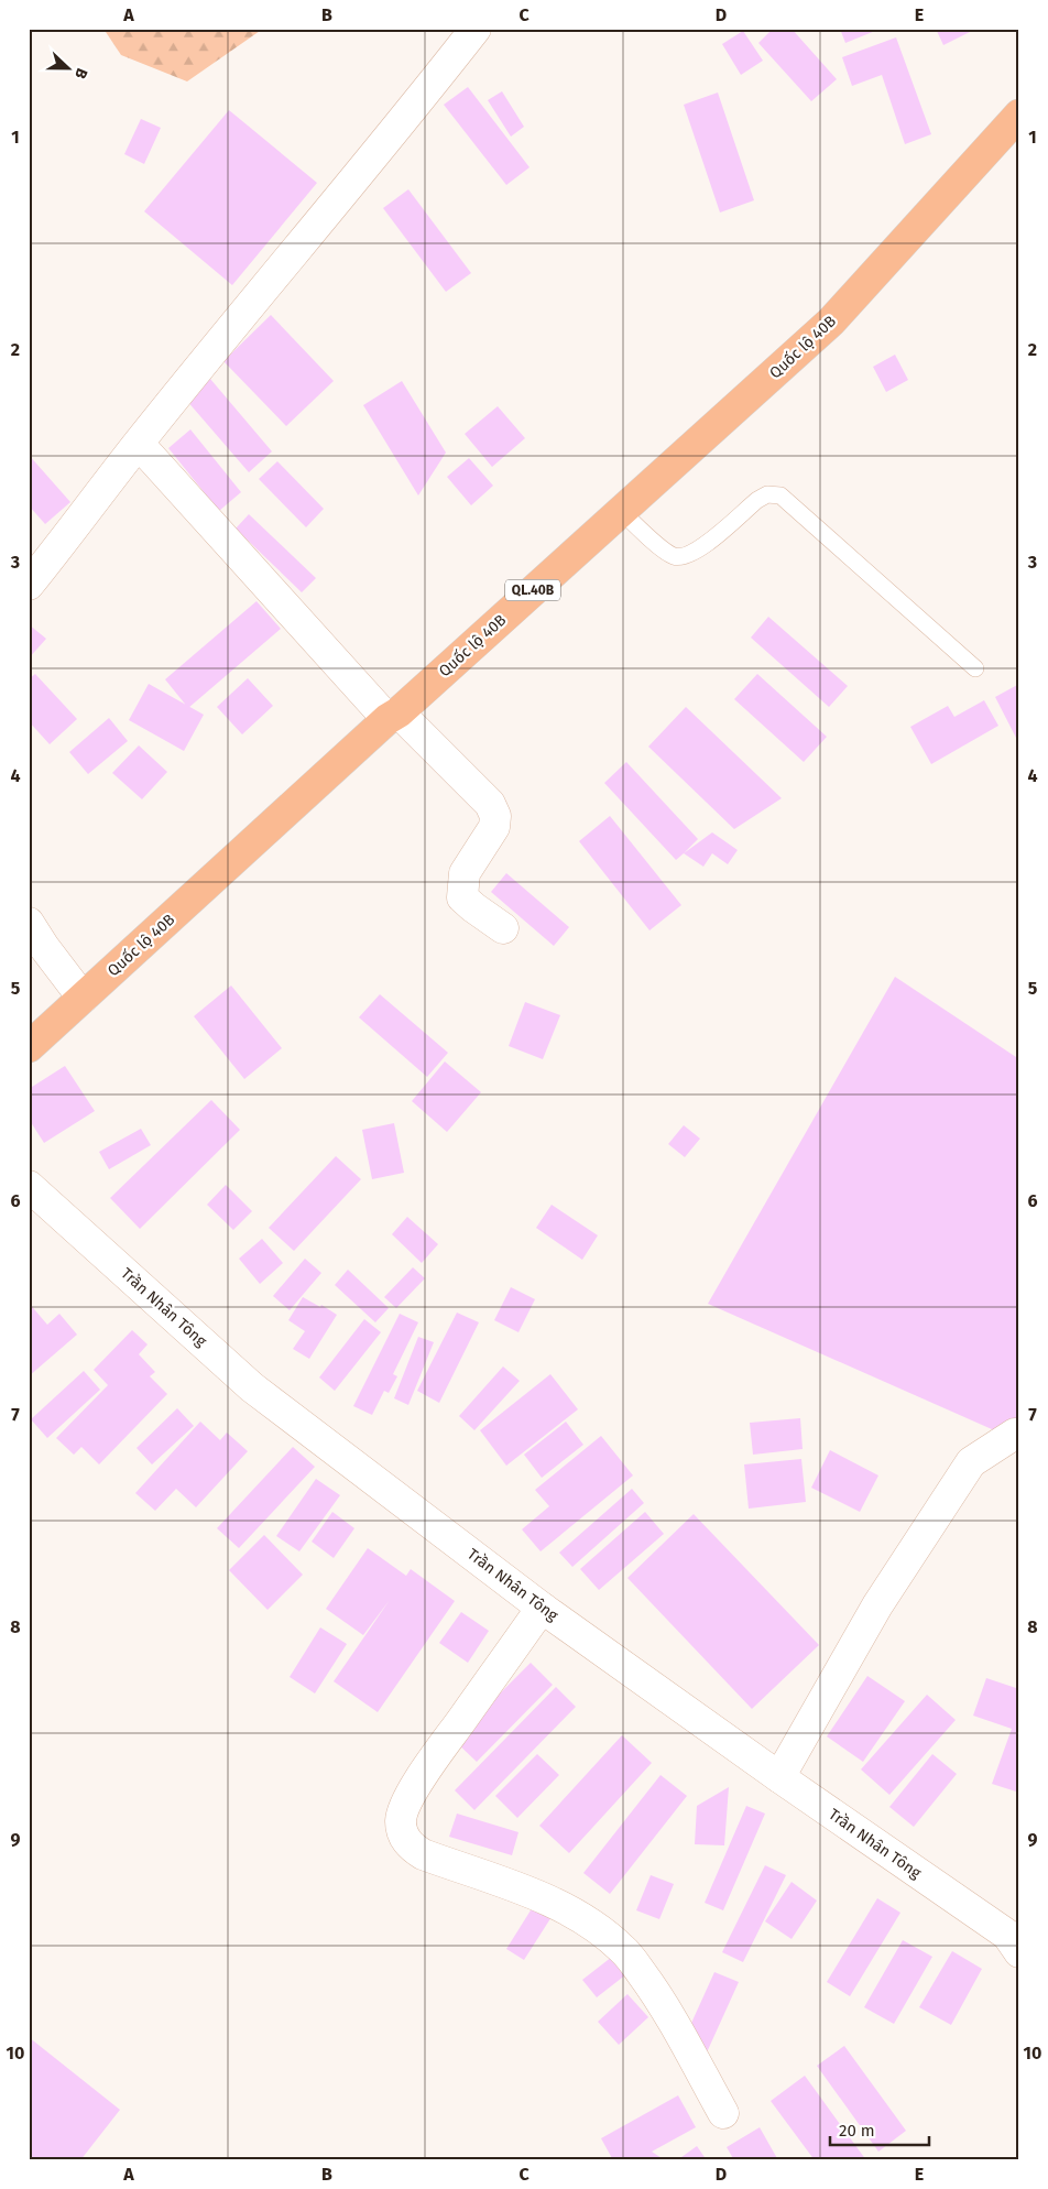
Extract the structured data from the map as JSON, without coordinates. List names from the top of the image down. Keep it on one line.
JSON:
{"streets":{"highway":["Quốc lộ 40B","QL.40B"],"street":["Trần Nhân Tông"]},"scale_bar":"20 m","north":"right","grid":{"columns":["A","B","C","D","E"],"rows":["1","2","3","4","5","6","7","8","9","10"]}}
